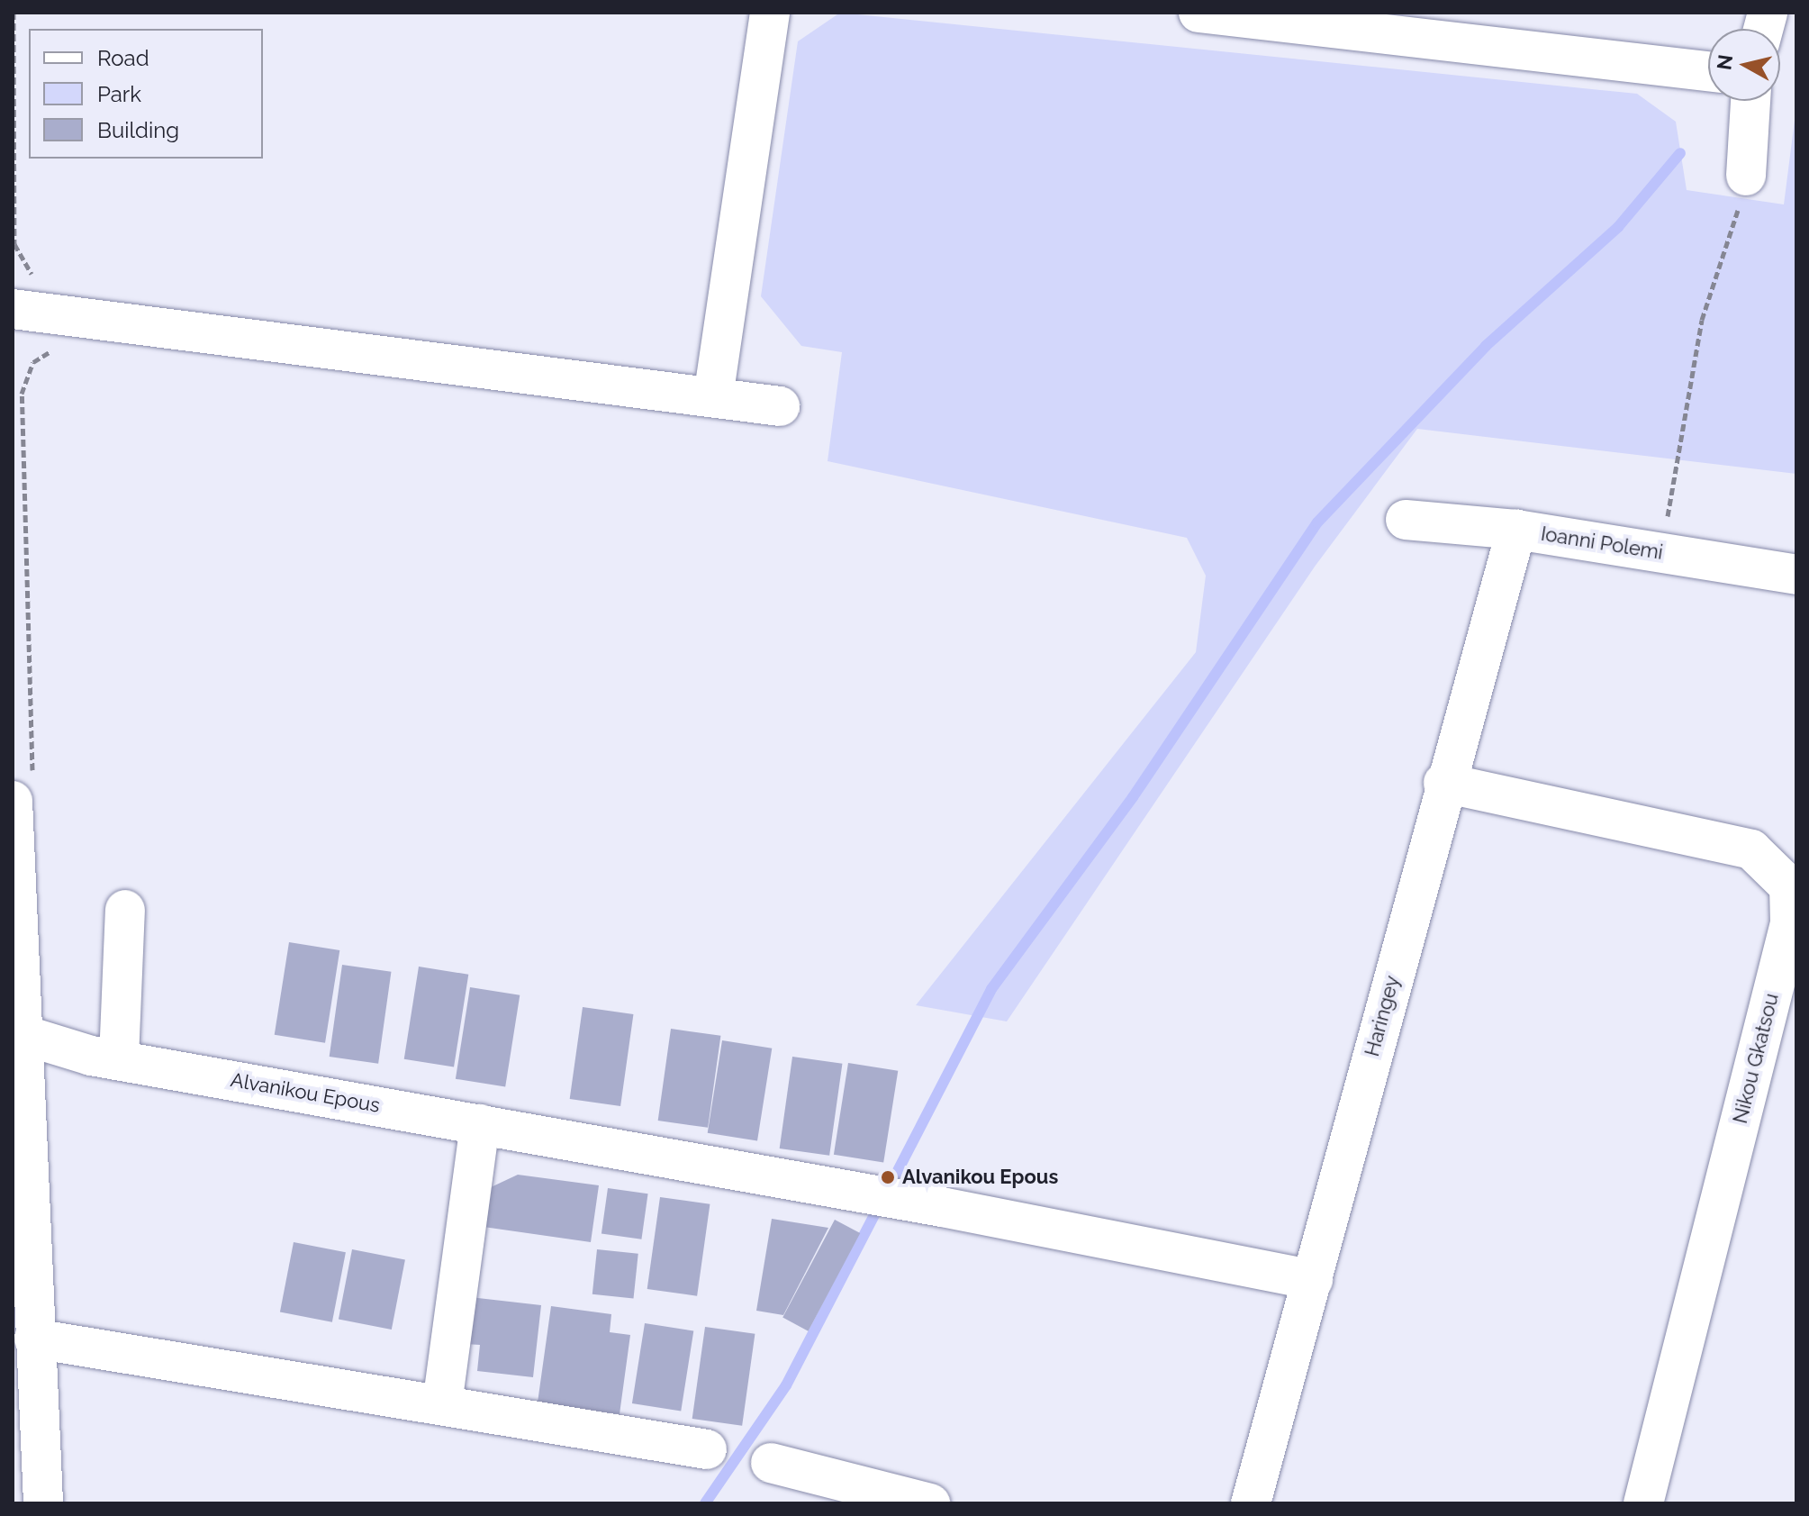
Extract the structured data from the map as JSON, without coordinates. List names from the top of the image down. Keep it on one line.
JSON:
{"streets":{"street":["Ioanni Polemi","Haringey","Nikou Gkatsou","Alvanikou Epous"]},"crossings":[["Ioanni Polemi","Haringey"],["Haringey","Nikou Gkatsou"],["Haringey","Alvanikou Epous"]],"places":["Alvanikou Epous"],"legend":["Road","Park","Building"],"north":"left"}
